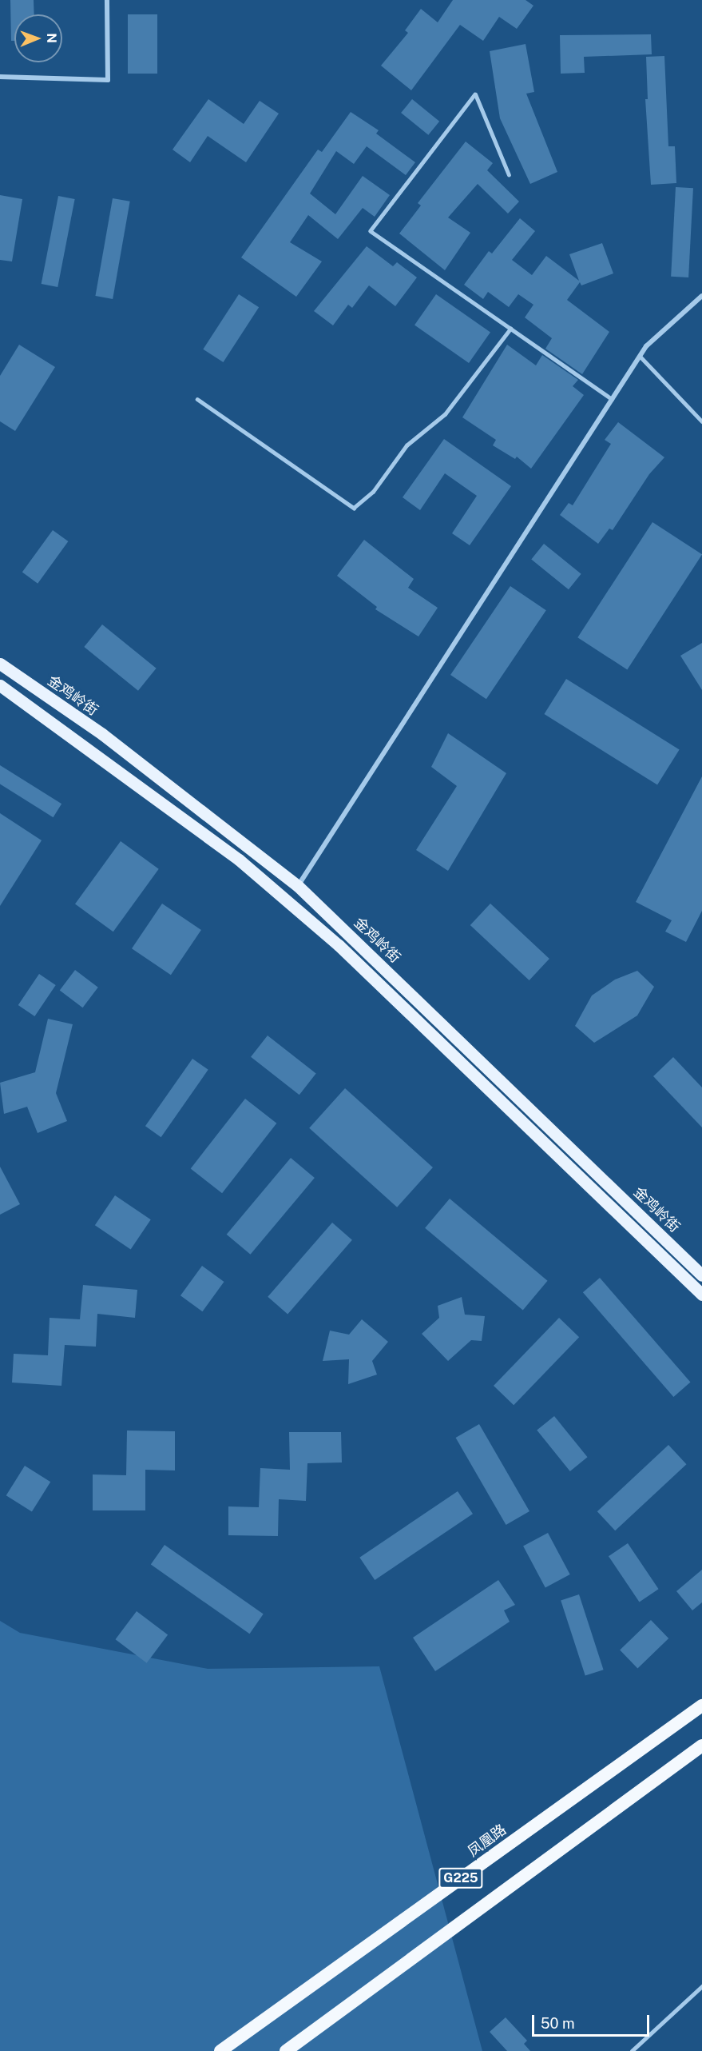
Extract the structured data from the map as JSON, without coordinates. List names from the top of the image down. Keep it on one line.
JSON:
{"streets":{"highway":["凤凰路","G225"],"main road":["金鸡岭街"]},"scale_bar":"50 m","north":"right"}
